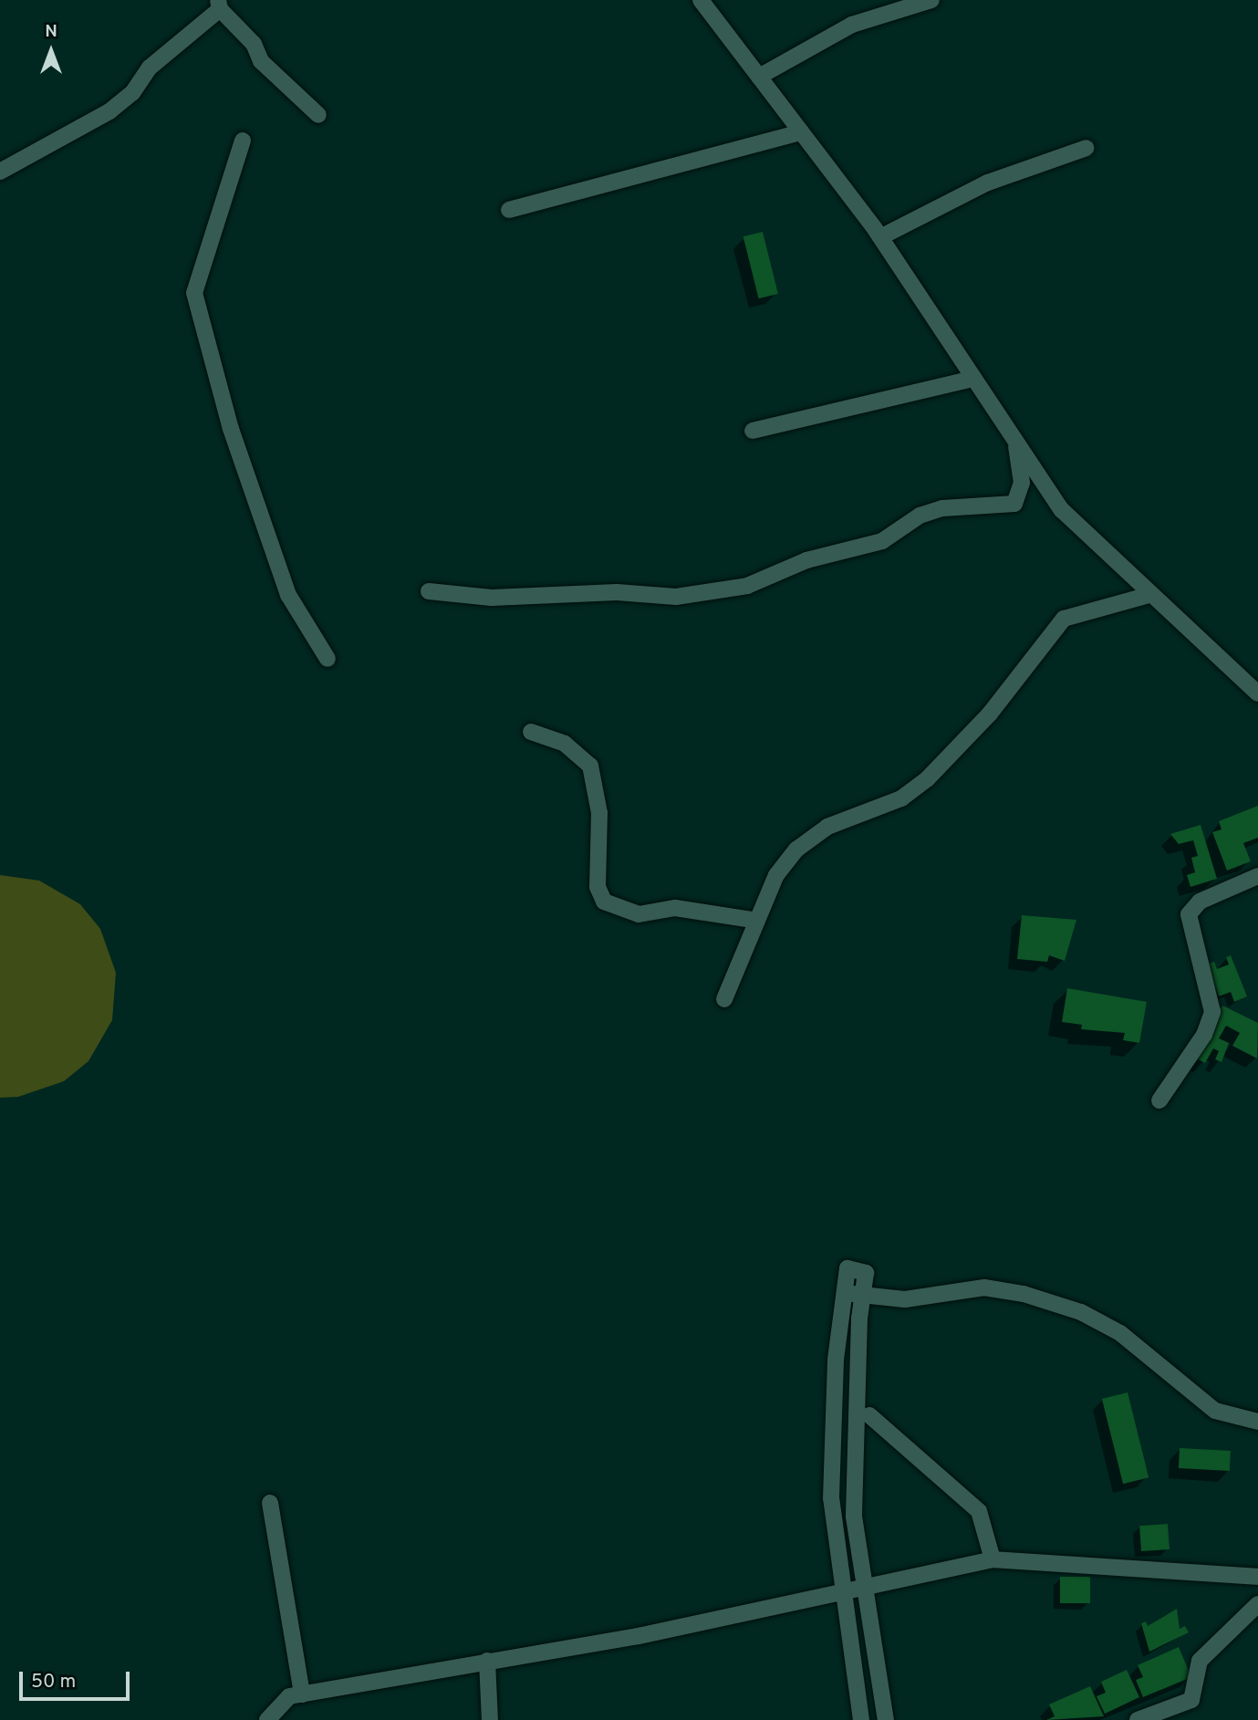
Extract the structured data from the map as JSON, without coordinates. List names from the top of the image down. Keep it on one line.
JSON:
{"scale_bar":"50 m","north":"top"}
